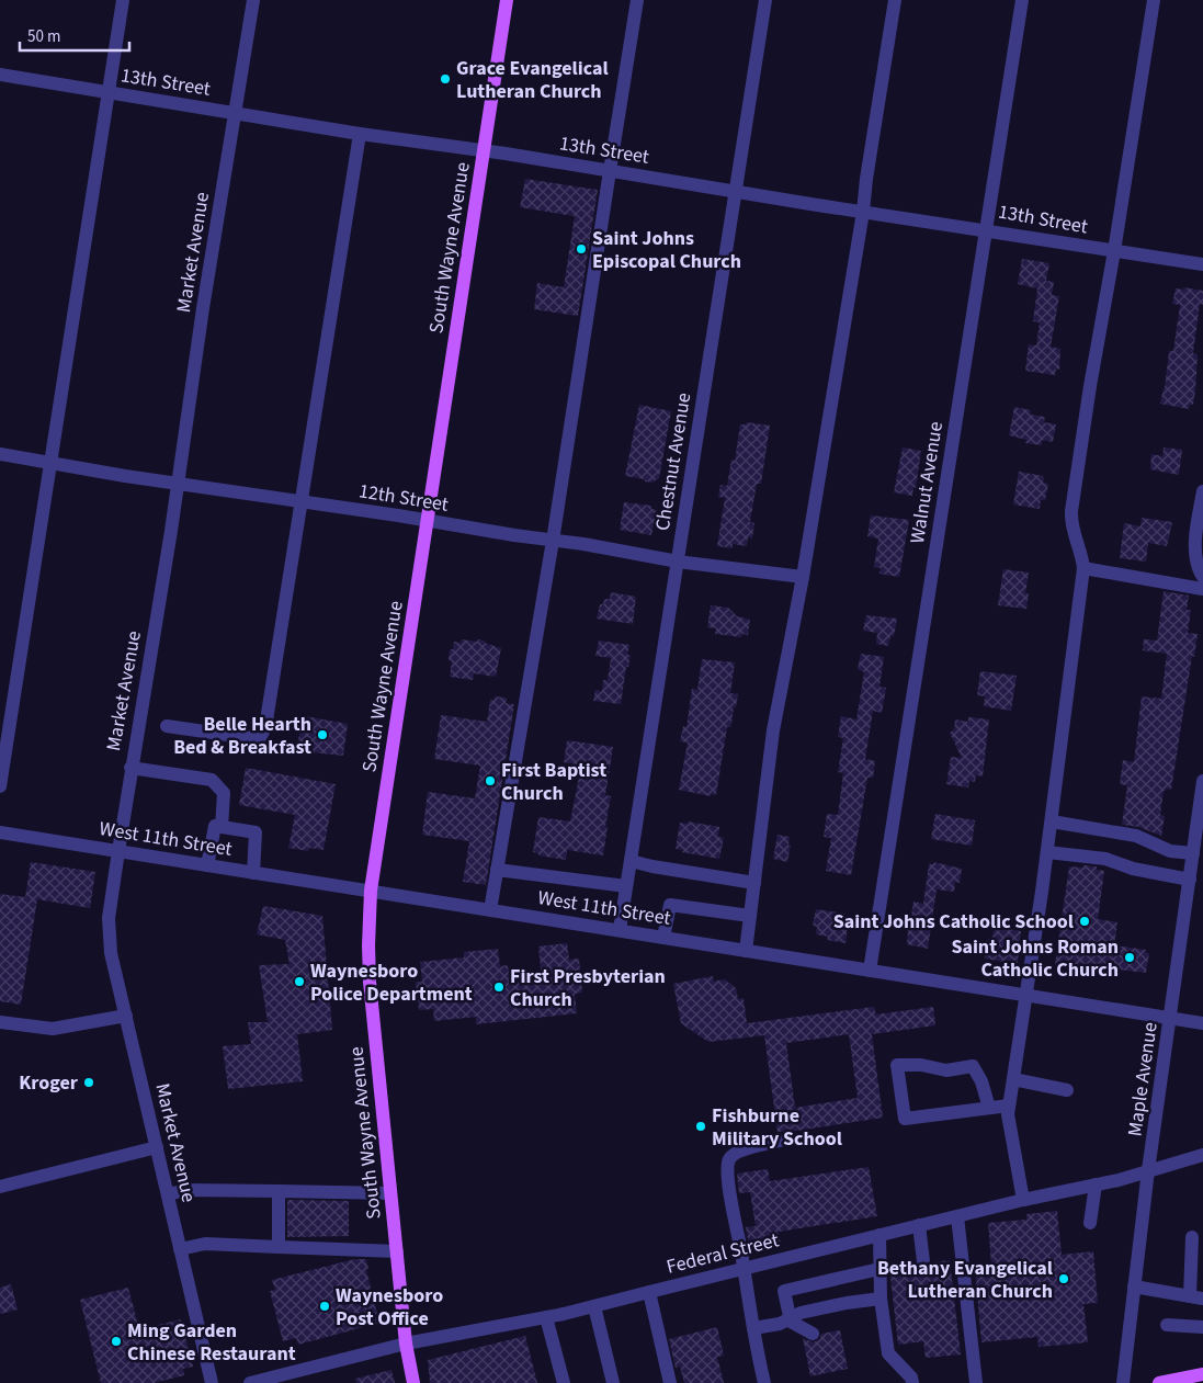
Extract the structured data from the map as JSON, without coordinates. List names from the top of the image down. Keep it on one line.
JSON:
{"streets":{"main road":["South Wayne Avenue"],"street":["13th Street","Market Avenue","Chestnut Avenue","Walnut Avenue","12th Street","West 11th Street","Maple Avenue","Federal Street"]},"crossings":[["13th Street","South Wayne Avenue"],["13th Street","Market Avenue"],["13th Street","Chestnut Avenue"],["13th Street","Walnut Avenue"],["South Wayne Avenue","12th Street"],["South Wayne Avenue","West 11th Street"],["South Wayne Avenue","Federal Street"],["Market Avenue","12th Street"],["Market Avenue","West 11th Street"],["Chestnut Avenue","12th Street"],["Chestnut Avenue","West 11th Street"],["Walnut Avenue","West 11th Street"],["West 11th Street","Maple Avenue"],["Maple Avenue","Federal Street"]],"places":["Grace Evangelical Lutheran Church","Saint Johns Episcopal Church","Belle Hearth Bed & Breakfast","First Baptist Church","Saint Johns Catholic School","Saint Johns Roman Catholic Church","Waynesboro Police Department","First Presbyterian Church","Kroger","Fishburne Military School","Bethany Evangelical Lutheran Church","Waynesboro Post Office","Ming Garden Chinese Restaurant"],"scale_bar":"50 m"}
